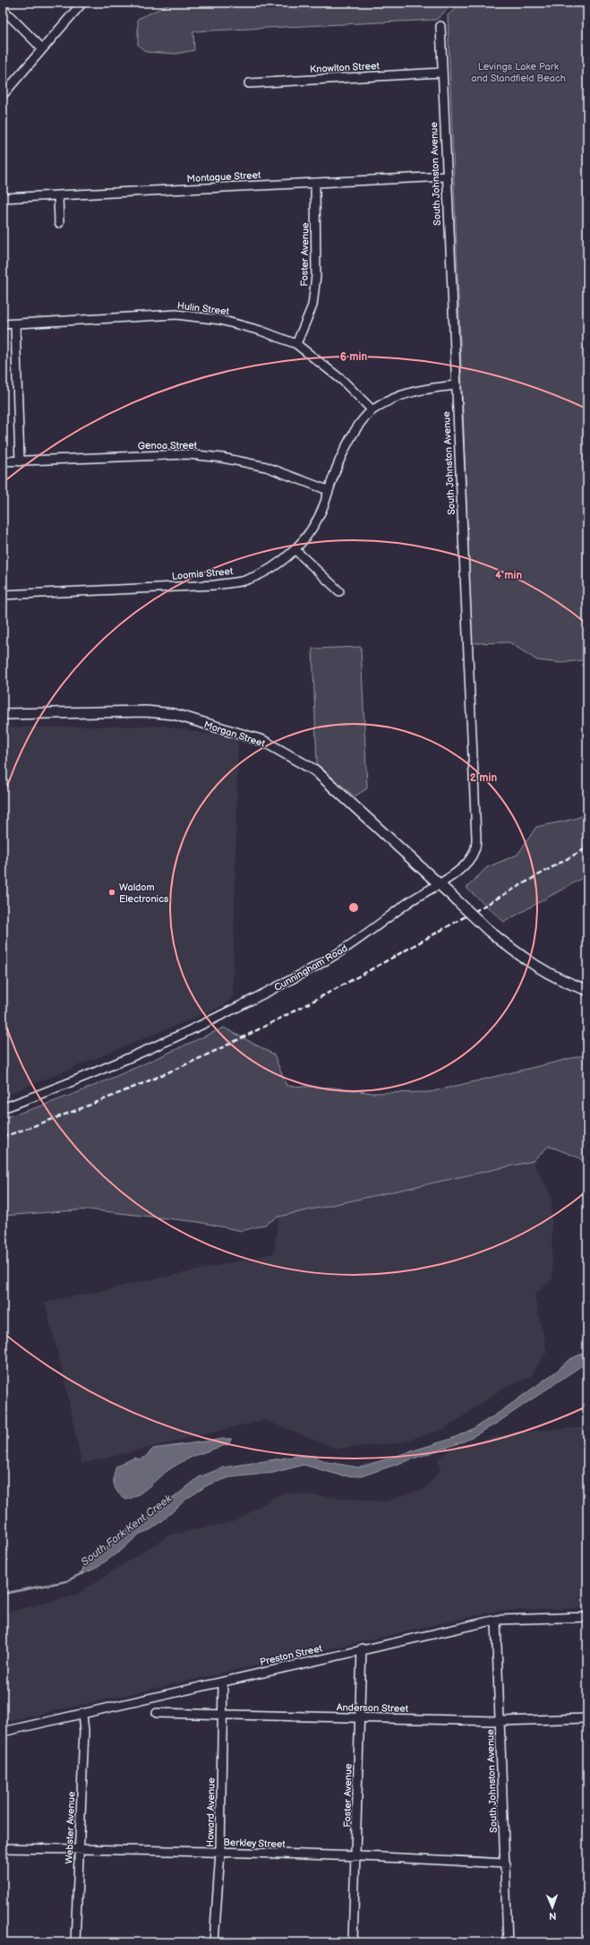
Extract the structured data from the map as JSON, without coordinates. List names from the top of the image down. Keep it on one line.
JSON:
{"streets":{"main road":["Morgan Street"],"street":["Knowlton Street","South Johnston Avenue","Montague Street","Foster Avenue","Hulin Street","Genoa Street","Loomis Street","Cunningham Road","Preston Street","Anderson Street","Howard Avenue","Webster Avenue","Berkley Street"]},"crossings":[["Knowlton Street","South Johnston Avenue"],["South Johnston Avenue","Montague Street"],["South Johnston Avenue","Loomis Street"],["South Johnston Avenue","Morgan Street"],["South Johnston Avenue","Cunningham Road"],["South Johnston Avenue","Preston Street"],["South Johnston Avenue","Anderson Street"],["South Johnston Avenue","Berkley Street"],["Montague Street","Foster Avenue"],["Foster Avenue","Hulin Street"],["Foster Avenue","Preston Street"],["Foster Avenue","Anderson Street"],["Foster Avenue","Berkley Street"],["Hulin Street","Loomis Street"],["Genoa Street","Loomis Street"],["Morgan Street","Cunningham Road"],["Preston Street","Howard Avenue"],["Preston Street","Webster Avenue"],["Anderson Street","Howard Avenue"],["Howard Avenue","Berkley Street"],["Webster Avenue","Berkley Street"]],"water":["South Fork Kent Creek"],"parks":["Levings Lake Park and Standfield Beach"],"places":["Waldom Electronics"],"north":"bottom","rings":["6 min","4 min","2 min"]}
